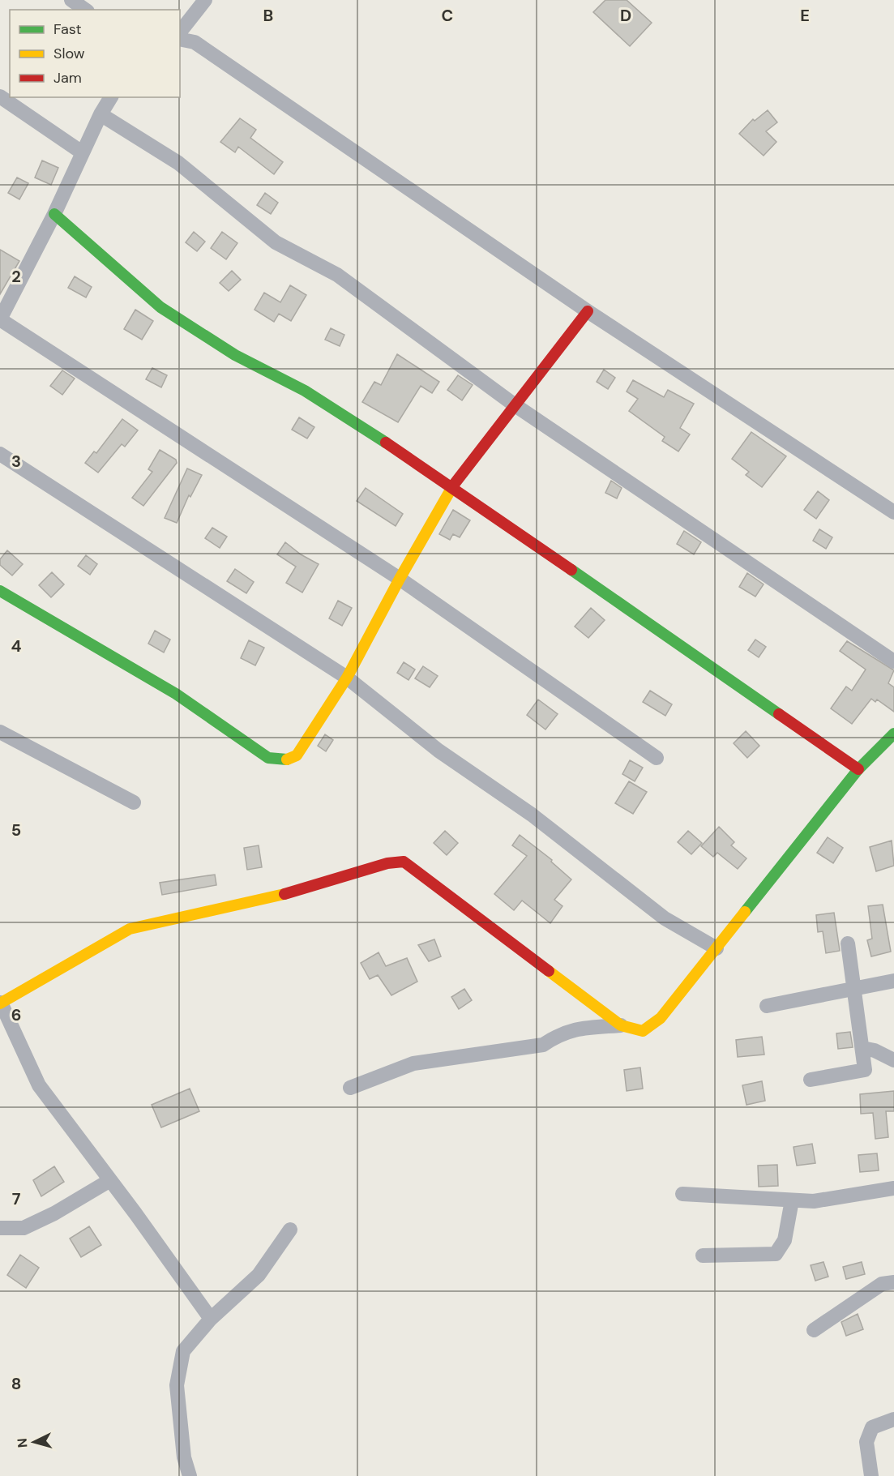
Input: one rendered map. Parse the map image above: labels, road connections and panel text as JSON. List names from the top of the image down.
{
  "legend": ["Fast", "Slow", "Jam"],
  "north": "left",
  "grid": {
    "columns": [
      "B",
      "C",
      "D",
      "E"
    ],
    "rows": [
      "2",
      "3",
      "4",
      "5",
      "6",
      "7",
      "8"
    ]
  }
}
